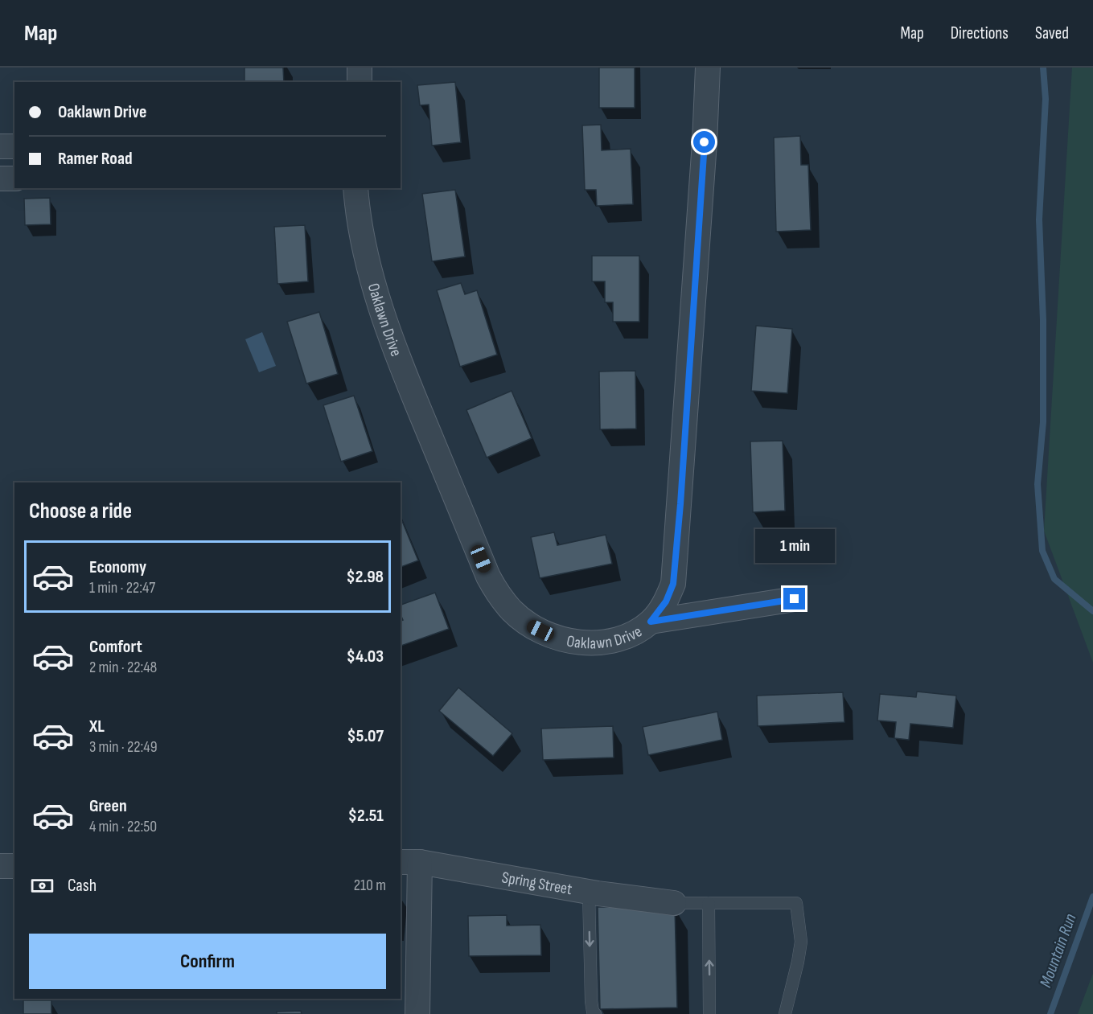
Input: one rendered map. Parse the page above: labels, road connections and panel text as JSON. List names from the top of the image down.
{
  "streets": {
    "street": ["Oaklawn Drive", "Spring Street"]
  },
  "water": ["Mountain Run"],
  "page": {
    "header": "Map",
    "nav": ["Map", "Directions", "Saved"],
    "banner": ["Oaklawn Drive", "Ramer Road"],
    "heading": "Choose a ride",
    "bubble": "1 min",
    "list": [
      {
        "name": "Economy",
        "note": "1 min · 22:47",
        "value": "$2.98"
      },
      {
        "name": "Comfort",
        "note": "2 min · 22:48",
        "value": "$4.03"
      },
      {
        "name": "XL",
        "note": "3 min · 22:49",
        "value": "$5.07"
      },
      {
        "name": "Green",
        "note": "4 min · 22:50",
        "value": "$2.51"
      }
    ],
    "pay": ["Cash", "210 m"],
    "buttons": "Confirm"
  }
}
